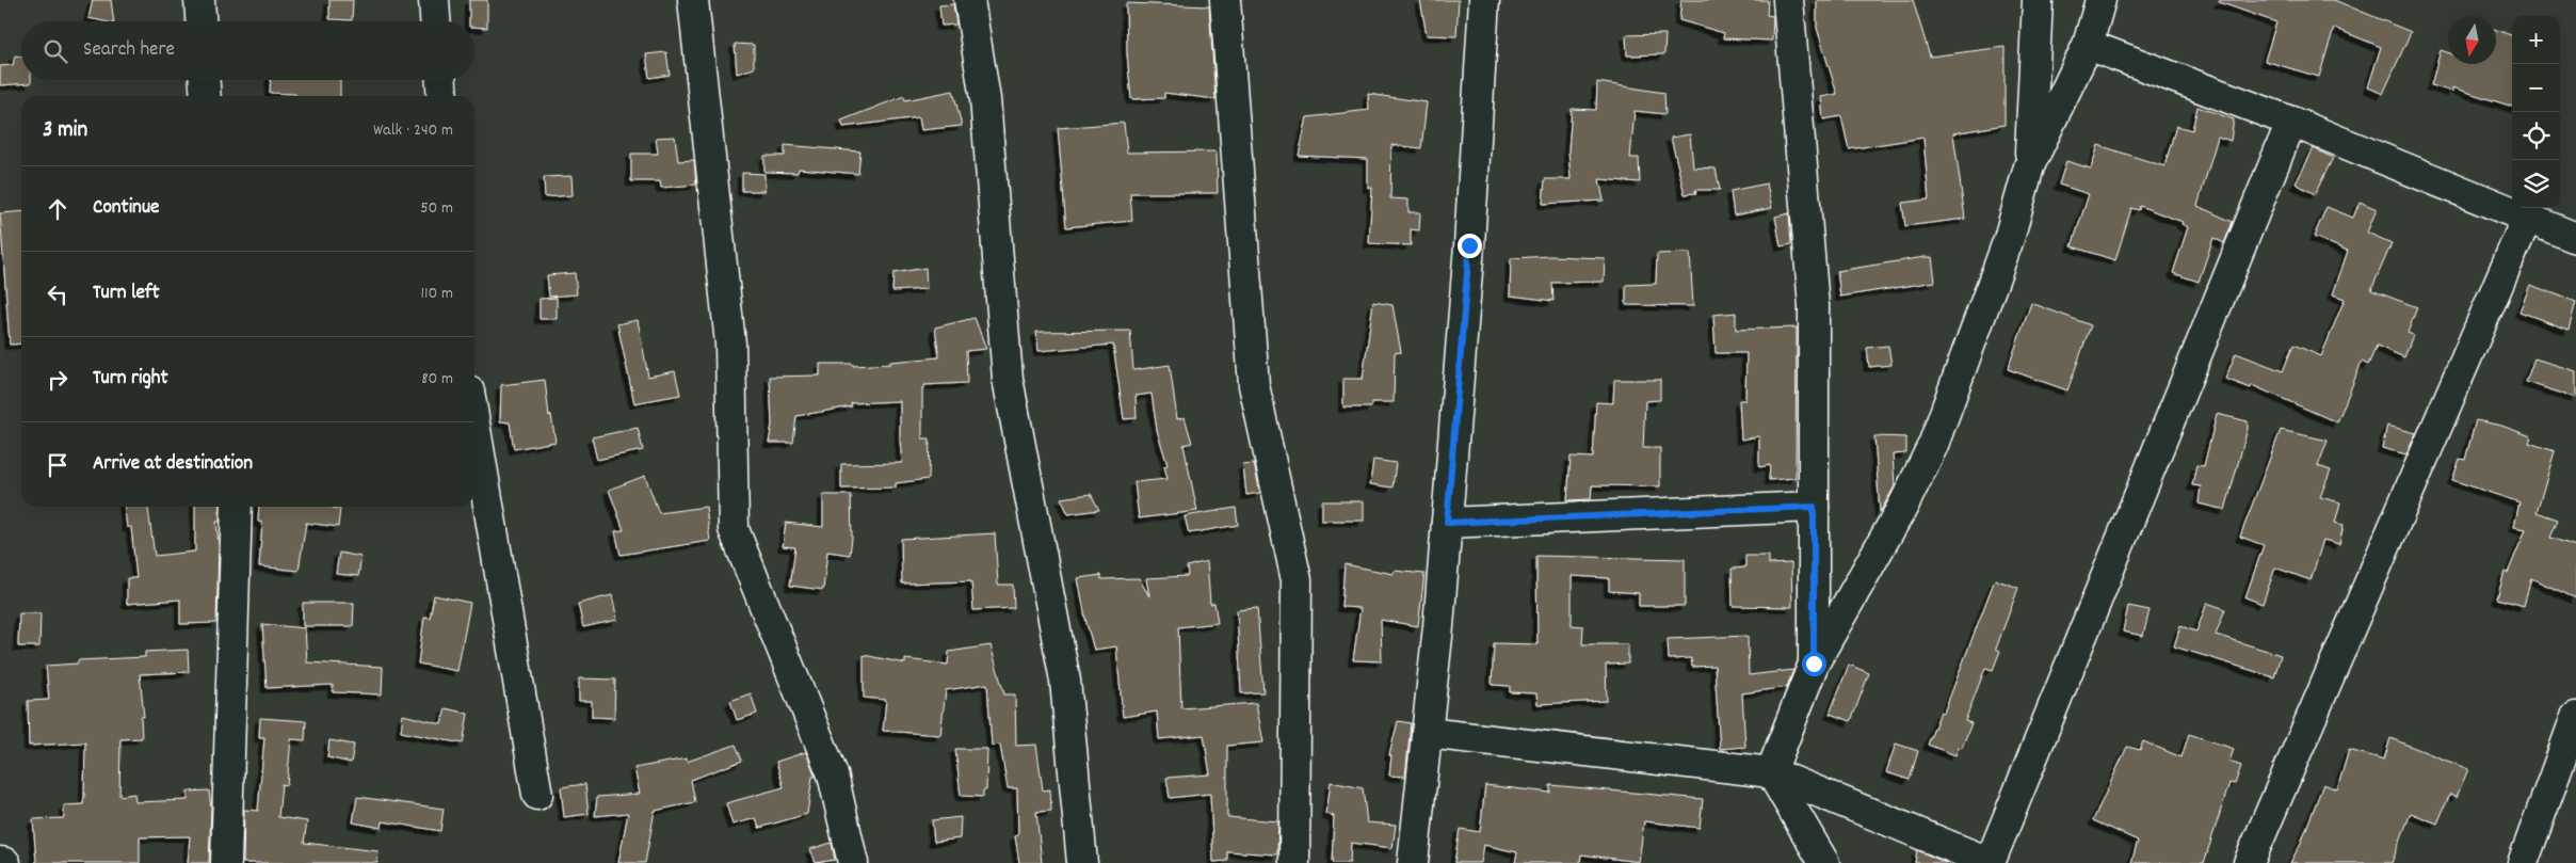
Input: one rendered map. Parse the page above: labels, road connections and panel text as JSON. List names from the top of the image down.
{
  "north": "bottom",
  "page": {
    "map_buttons": ["+", "−"],
    "search": "Search here",
    "heading": ["3 min", "Walk · 240 m"],
    "list": [
      ["Continue", "50 m"],
      ["Turn left", "110 m"],
      ["Turn right", "80 m"],
      "Arrive at destination"
    ]
  }
}
